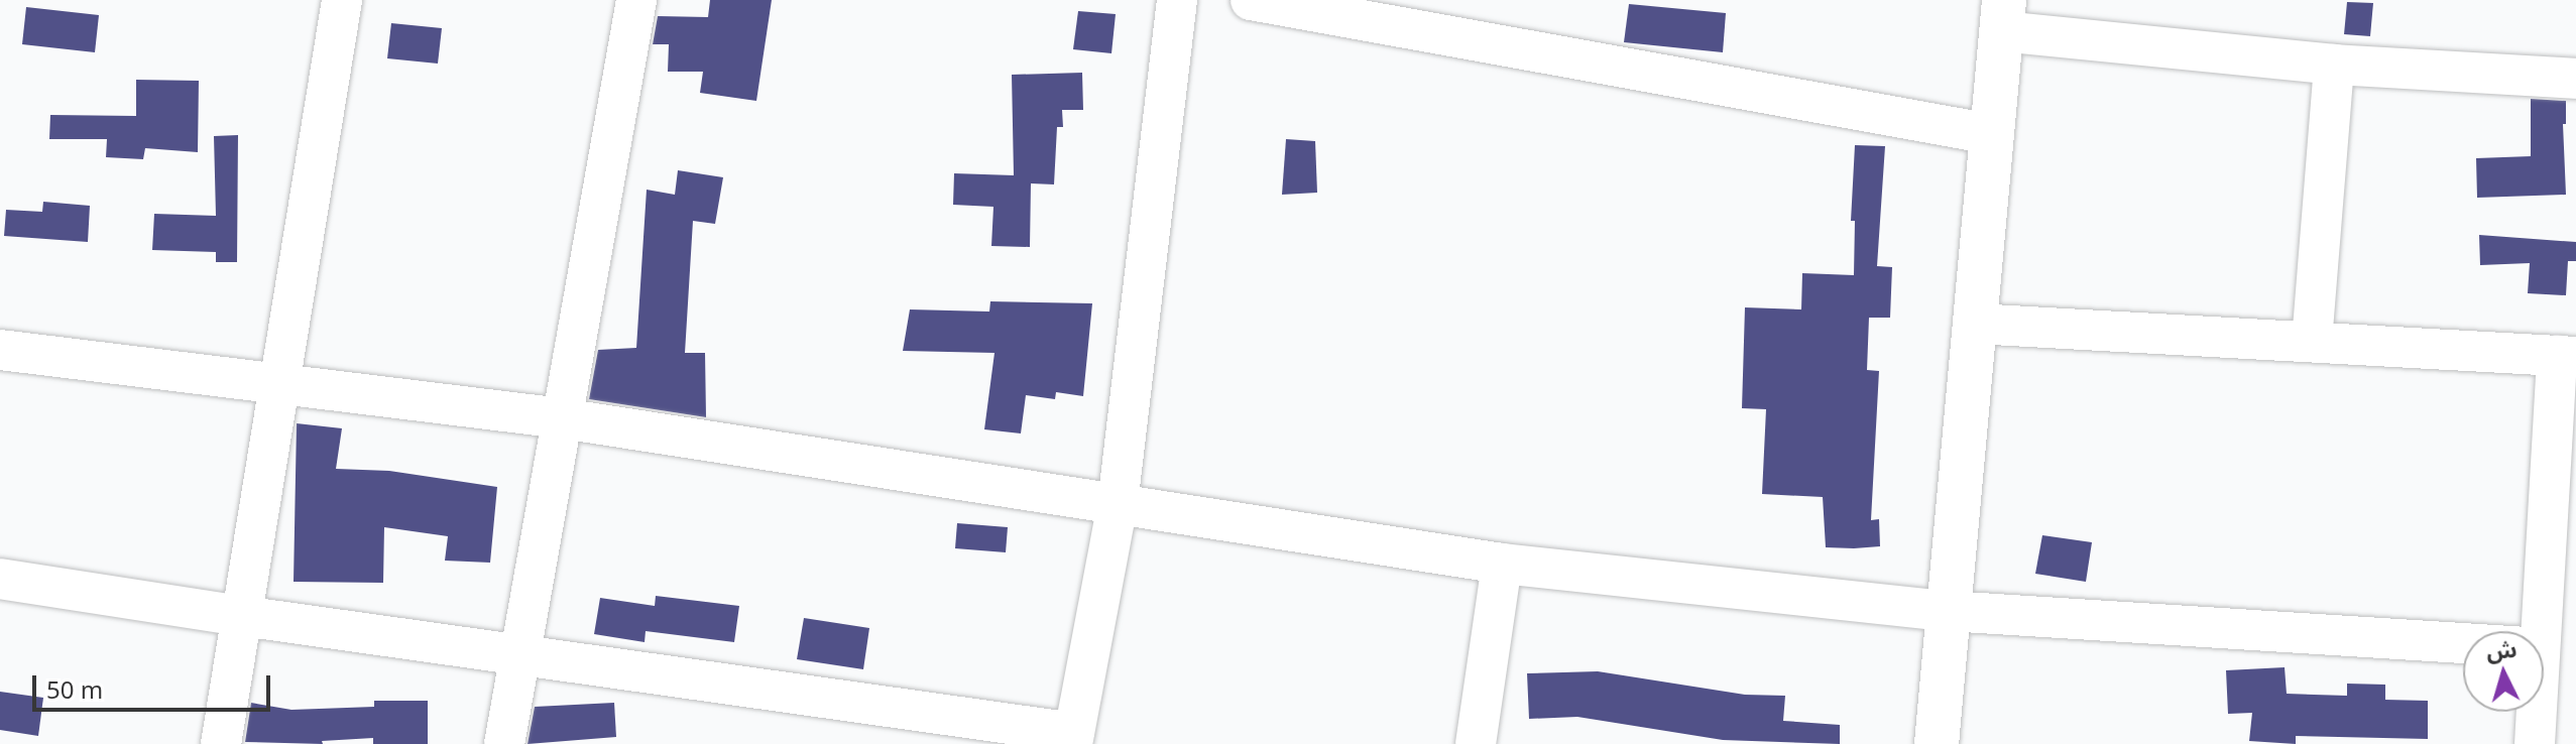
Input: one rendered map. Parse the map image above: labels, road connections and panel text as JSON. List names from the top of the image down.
{
  "scale_bar": "50 m",
  "north": "top"
}
